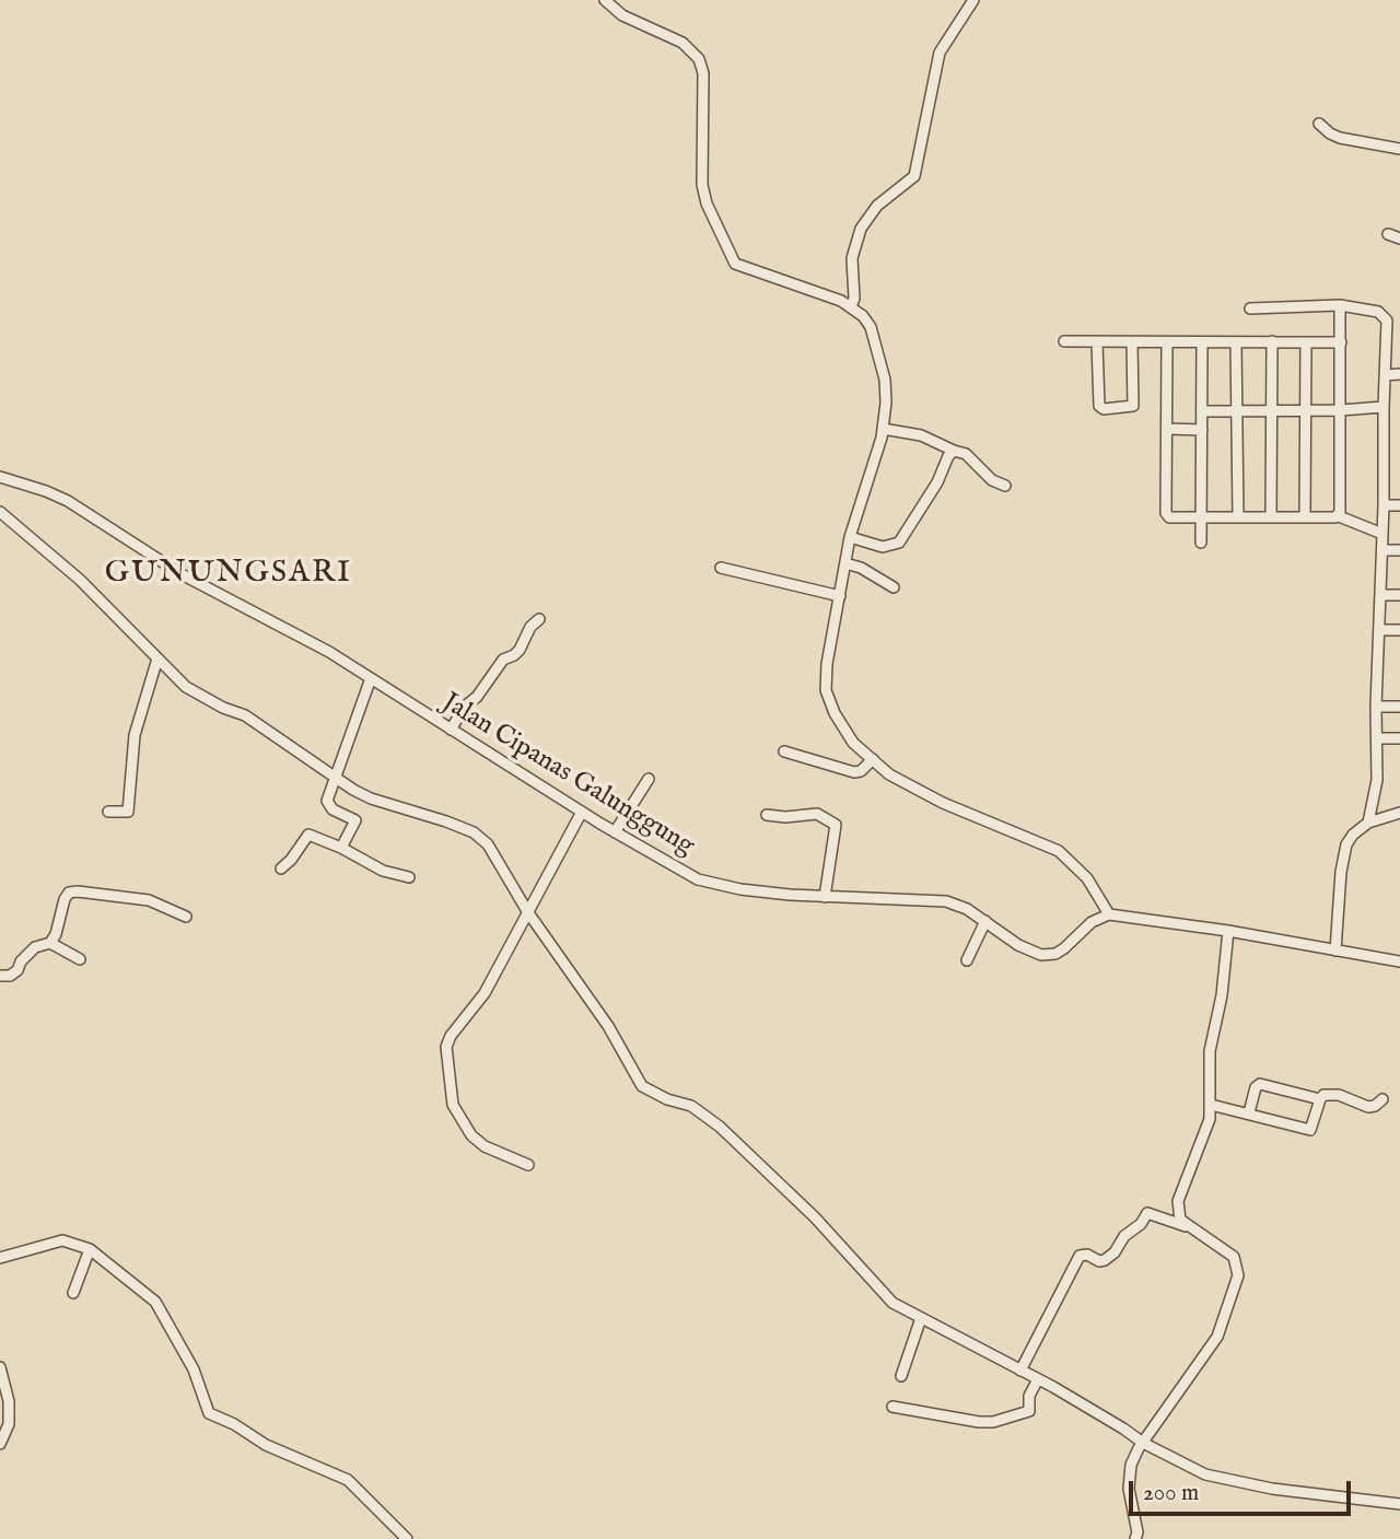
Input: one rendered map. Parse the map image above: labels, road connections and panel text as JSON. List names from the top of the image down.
{
  "streets": {
    "street": ["Jalan Cipanas Galunggung"]
  },
  "districts": ["GUNUNGSARI"],
  "scale_bar": "200 m"
}
